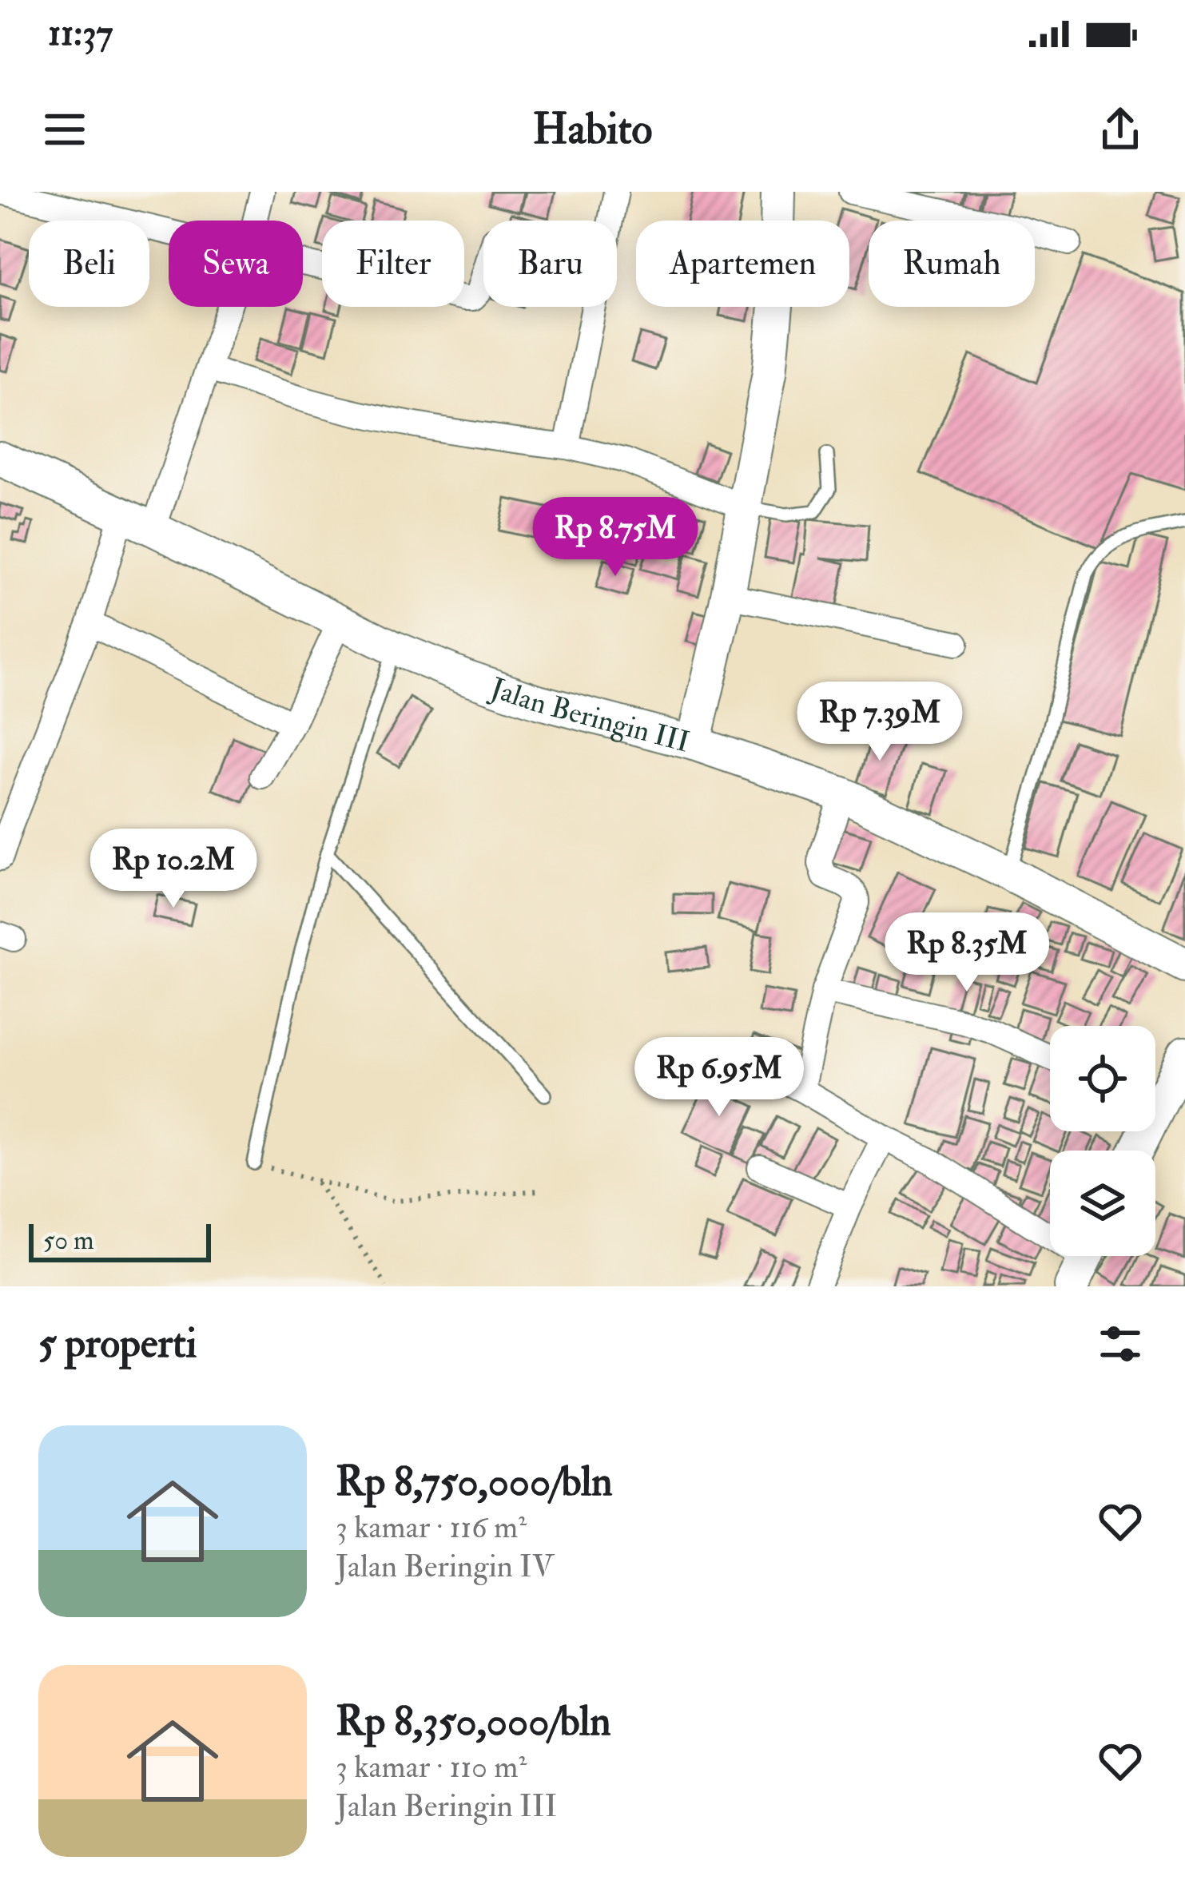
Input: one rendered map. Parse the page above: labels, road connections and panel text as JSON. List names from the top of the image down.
{
  "streets": {
    "street": ["Jalan Beringin III"]
  },
  "scale_bar": "50 m",
  "page": {
    "status": "11:37",
    "header": "Habito",
    "chip": [
      "Beli",
      "Sewa",
      "Filter",
      "Baru",
      "Apartemen",
      "Rumah"
    ],
    "price": [
      "Rp 8.75M",
      "Rp 7.39M",
      "Rp 10.2M",
      "Rp 8.35M",
      "Rp 6.95M"
    ],
    "scale": "50 m",
    "heading": "5 properti",
    "list": [
      {
        "name": "Rp 8,750,000/bln",
        "note": "3 kamar · 116 m² · Jalan Beringin IV"
      },
      {
        "name": "Rp 8,350,000/bln",
        "note": "3 kamar · 110 m² · Jalan Beringin III"
      }
    ]
  }
}
